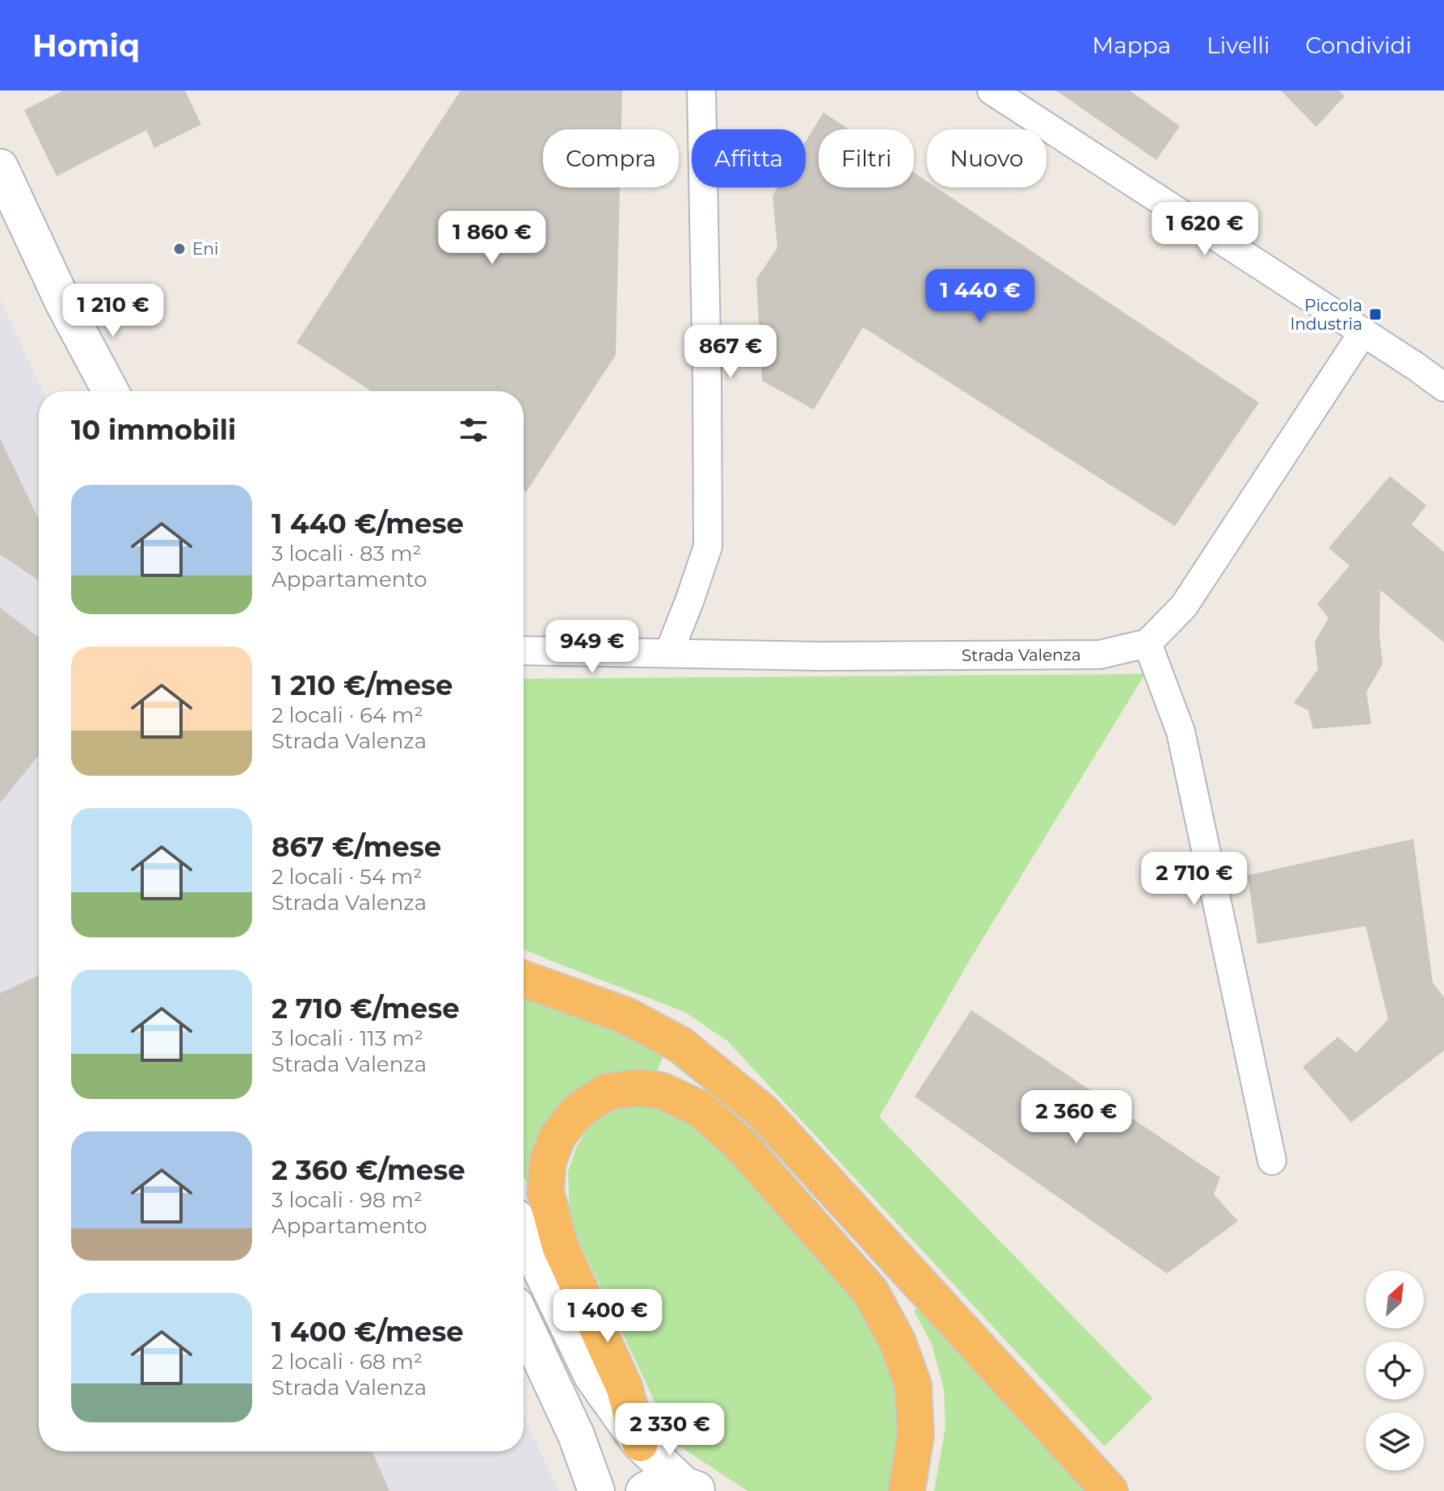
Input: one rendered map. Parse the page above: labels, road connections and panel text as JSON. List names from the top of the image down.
{
  "streets": {
    "street": ["Strada Valenza"]
  },
  "places": {
    "other": ["Eni"],
    "transit": ["Piccola Industria"]
  },
  "north": "top right",
  "page": {
    "header": "Homiq",
    "nav": ["Mappa", "Livelli", "Condividi"],
    "chip": [
      "Compra",
      "Affitta",
      "Filtri",
      "Nuovo"
    ],
    "price": [
      "1 620 €",
      "1 860 €",
      "1 440 €",
      "1 210 €",
      "867 €",
      "949 €",
      "2 710 €",
      "2 360 €",
      "1 400 €",
      "2 330 €"
    ],
    "heading": "10 immobili",
    "list": [
      {
        "name": "1 440 €/mese",
        "note": "3 locali · 83 m² · Appartamento"
      },
      {
        "name": "1 210 €/mese",
        "note": "2 locali · 64 m² · Strada Valenza"
      },
      {
        "name": "867 €/mese",
        "note": "2 locali · 54 m² · Strada Valenza"
      },
      {
        "name": "2 710 €/mese",
        "note": "3 locali · 113 m² · Strada Valenza"
      },
      {
        "name": "2 360 €/mese",
        "note": "3 locali · 98 m² · Appartamento"
      },
      {
        "name": "1 400 €/mese",
        "note": "2 locali · 68 m² · Strada Valenza"
      }
    ]
  }
}
